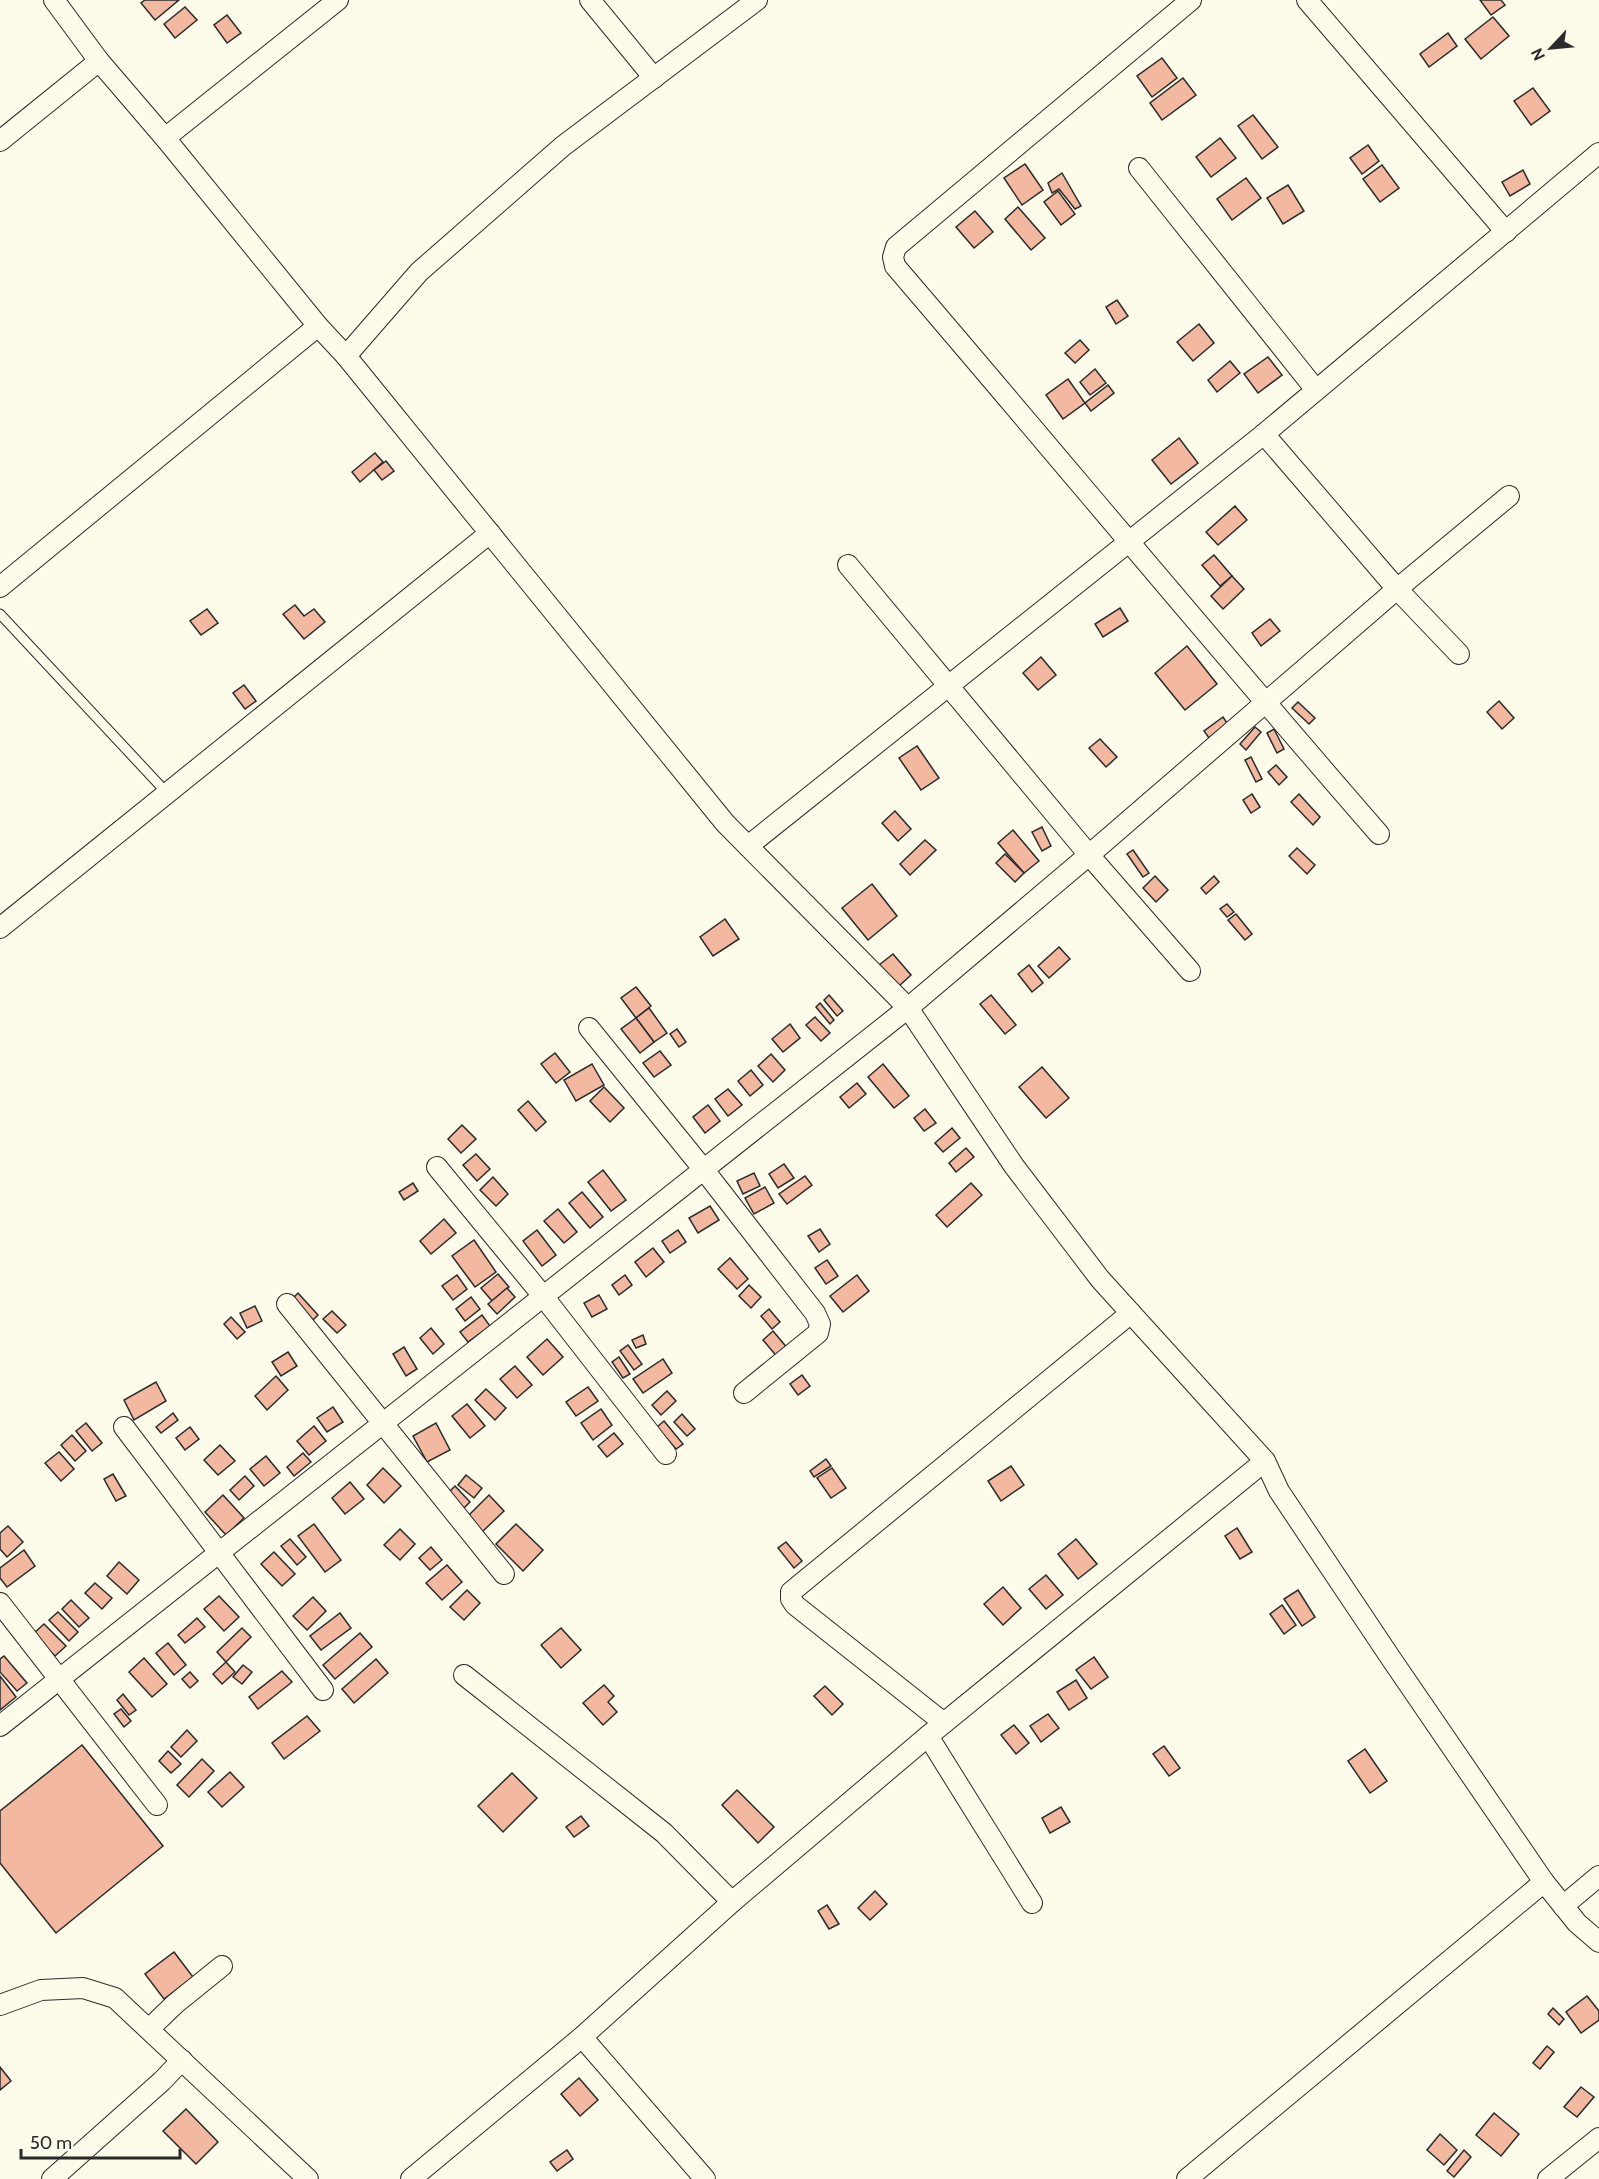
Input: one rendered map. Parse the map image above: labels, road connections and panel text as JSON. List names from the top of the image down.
{
  "scale_bar": "50 m",
  "north": "bottom left"
}
